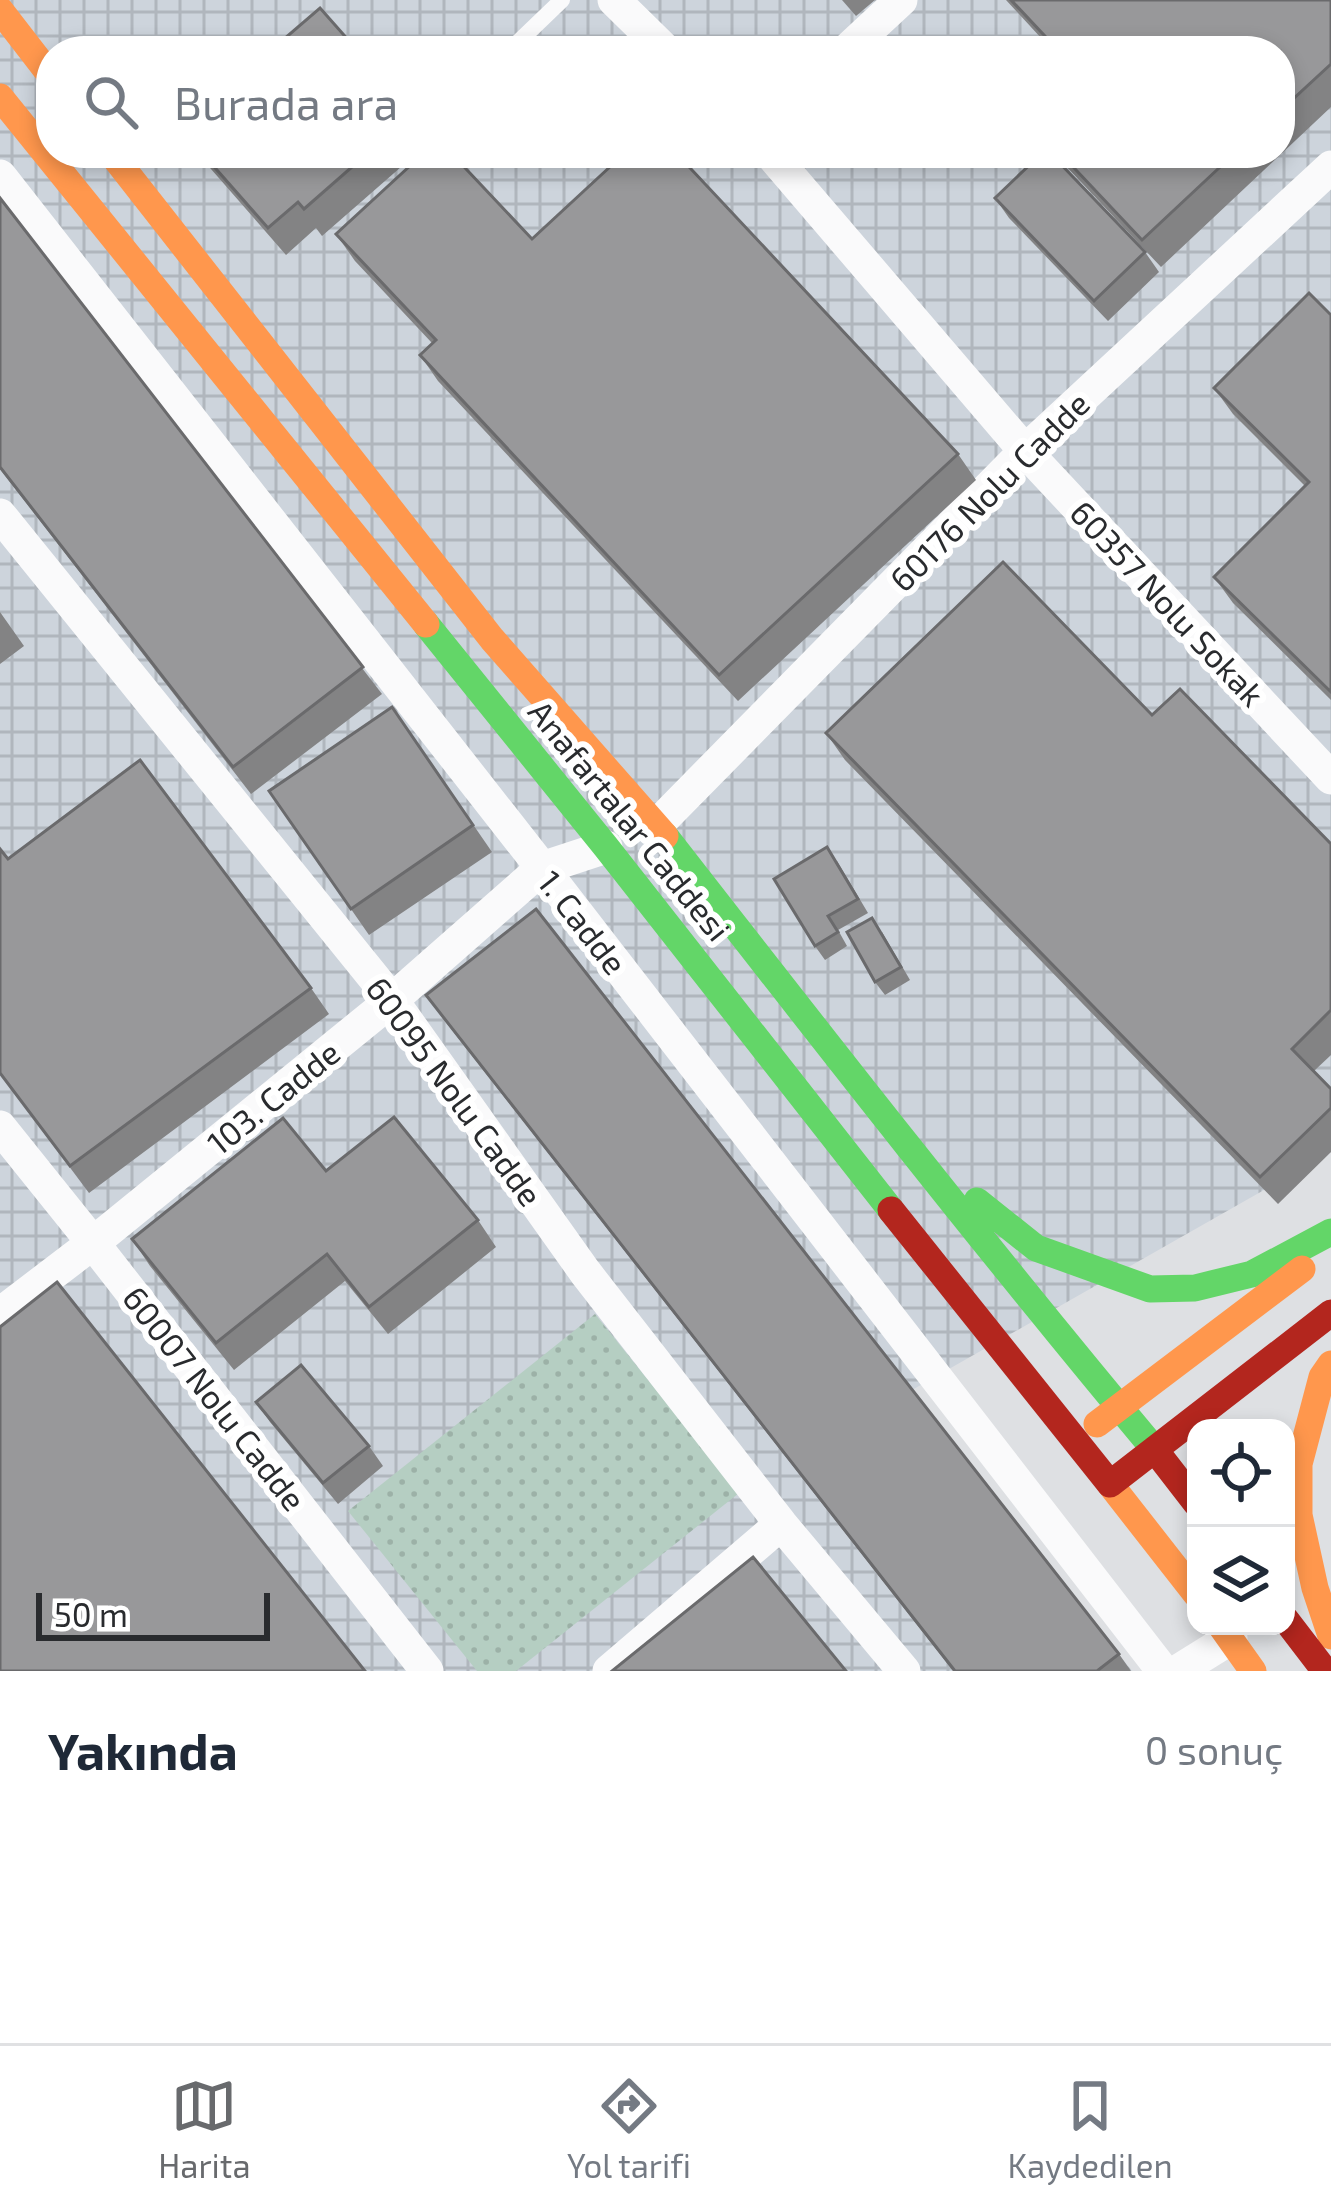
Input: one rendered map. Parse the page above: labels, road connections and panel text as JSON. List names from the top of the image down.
{
  "streets": {
    "main road": ["Anafartalar Caddesi"],
    "street": [
      "60176 Nolu Cadde",
      "60357 Nolu Sokak",
      "1. Cadde",
      "60095 Nolu Cadde",
      "103. Cadde",
      "60007 Nolu Cadde"
    ]
  },
  "crossings": [
    ["60176 Nolu Cadde", "60357 Nolu Sokak"],
    ["60176 Nolu Cadde", "Anafartalar Caddesi"],
    ["Anafartalar Caddesi", "103. Cadde"],
    ["1. Cadde", "103. Cadde"],
    ["60095 Nolu Cadde", "103. Cadde"],
    ["103. Cadde", "60007 Nolu Cadde"]
  ],
  "scale_bar": "50 m",
  "page": {
    "search": "Burada ara",
    "scale": "50 m",
    "heading": ["Yakında", "0 sonuç"],
    "nav": ["Harita", "Yol tarifi", "Kaydedilen"]
  }
}
